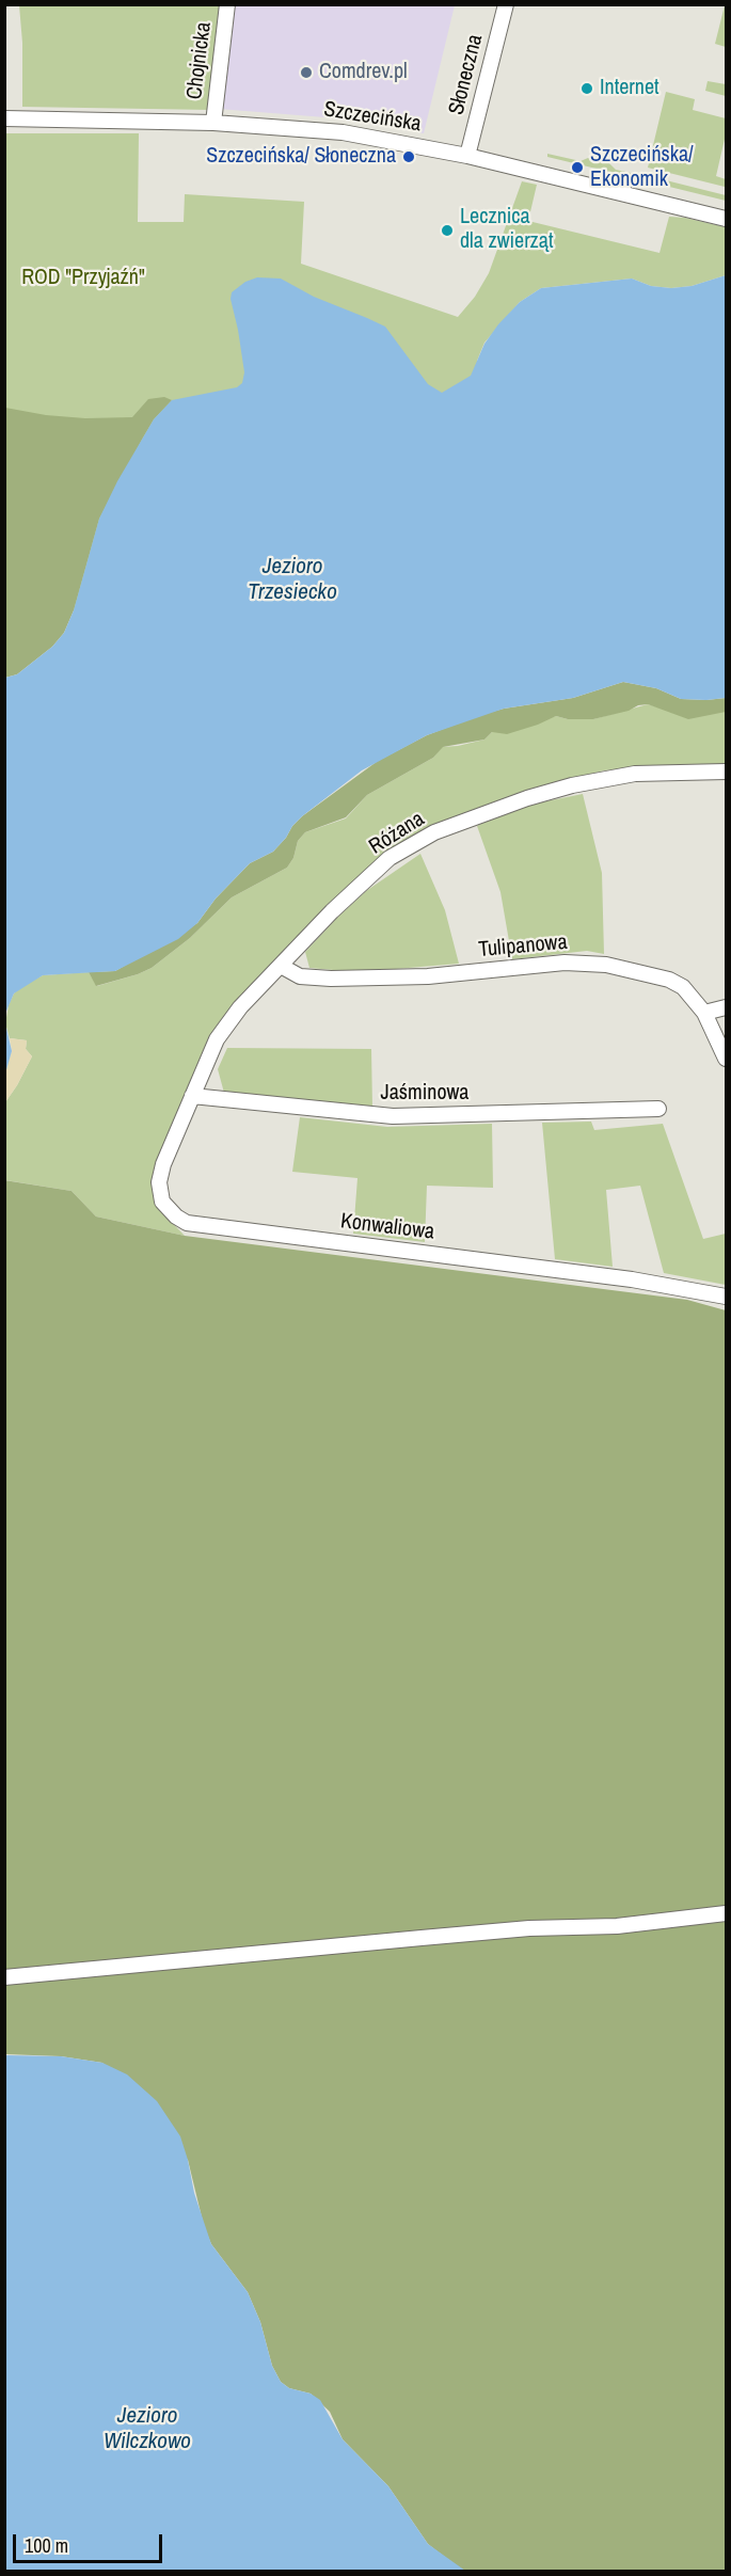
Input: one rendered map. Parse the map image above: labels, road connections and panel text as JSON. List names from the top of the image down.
{
  "streets": {
    "street": [
      "Chojnicka",
      "Słoneczna",
      "Szczecińska",
      "Różana",
      "Tulipanowa",
      "Jaśminowa",
      "Konwaliowa"
    ]
  },
  "crossings": [
    ["Chojnicka", "Szczecińska"],
    ["Słoneczna", "Szczecińska"],
    ["Różana", "Tulipanowa"],
    ["Różana", "Jaśminowa"],
    ["Różana", "Konwaliowa"],
    ["Jaśminowa", "Konwaliowa"]
  ],
  "water": ["Jezioro Trzesiecko", "Jezioro Wilczkowo"],
  "parks": ["ROD \"Przyjaźń\""],
  "places": [
    "Comdrev.pl",
    "Internet",
    "Szczecińska/ Słoneczna",
    "Szczecińska/ Ekonomik",
    "Lecznica dla zwierząt"
  ],
  "scale_bar": "100 m"
}
